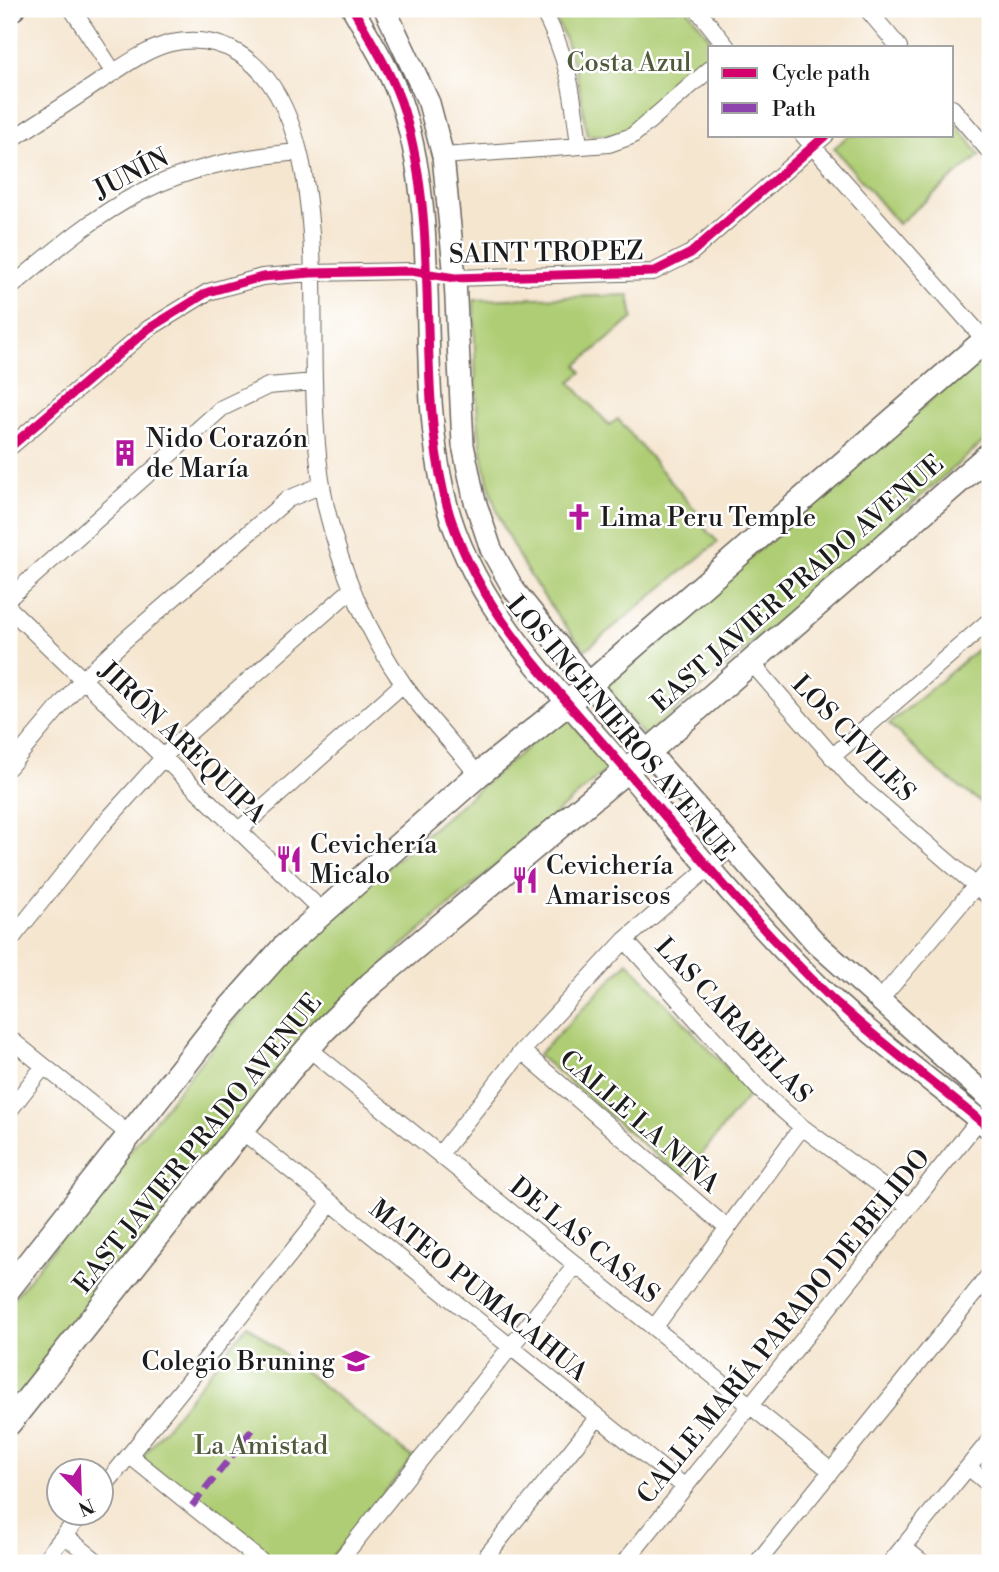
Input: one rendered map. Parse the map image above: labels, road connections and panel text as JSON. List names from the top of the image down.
{
  "streets": {
    "main road": ["EAST JAVIER PRADO AVENUE"],
    "street": [
      "JUNÍN",
      "SAINT TROPEZ",
      "LOS INGENIEROS AVENUE",
      "LOS CIVILES",
      "JIRÓN AREQUIPA",
      "LAS CARABELAS",
      "CALLE LA NIÑA",
      "DE LAS CASAS",
      "MATEO PUMACAHUA",
      "CALLE MARÍA PARADO DE BELIDO"
    ]
  },
  "crossings": [
    ["SAINT TROPEZ", "LOS INGENIEROS AVENUE"],
    ["EAST JAVIER PRADO AVENUE", "LOS INGENIEROS AVENUE"],
    ["EAST JAVIER PRADO AVENUE", "LOS CIVILES"],
    ["EAST JAVIER PRADO AVENUE", "DE LAS CASAS"],
    ["EAST JAVIER PRADO AVENUE", "MATEO PUMACAHUA"],
    ["LOS INGENIEROS AVENUE", "CALLE MARÍA PARADO DE BELIDO"],
    ["LAS CARABELAS", "CALLE MARÍA PARADO DE BELIDO"],
    ["DE LAS CASAS", "CALLE MARÍA PARADO DE BELIDO"],
    ["MATEO PUMACAHUA", "CALLE MARÍA PARADO DE BELIDO"]
  ],
  "parks": ["Costa Azul", "La Amistad"],
  "places": {
    "building": ["Nido Corazón de María"],
    "church": ["Lima Peru Temple"],
    "restaurant": ["Cevichería Micalo", "Cevichería Amariscos"],
    "school or university": ["Colegio Bruning"]
  },
  "legend": ["Cycle path", "Path"],
  "north": "bottom right"
}
